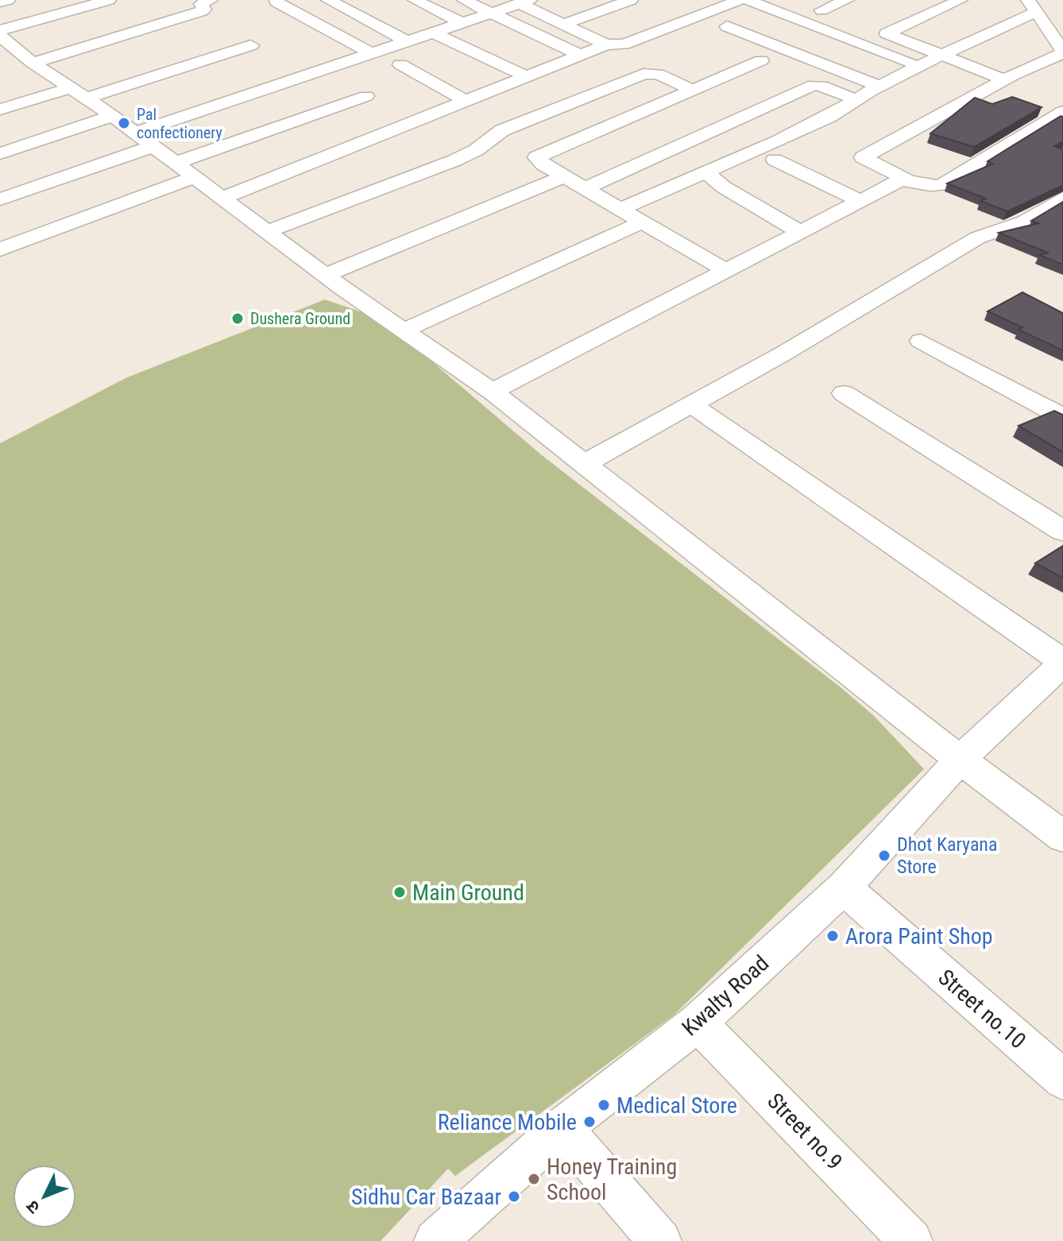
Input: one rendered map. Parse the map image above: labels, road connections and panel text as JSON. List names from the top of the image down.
{
  "streets": {
    "street": ["Kwalty Road", "Street no.10", "Street no.9"]
  },
  "crossings": [
    ["Kwalty Road", "Street no.10"],
    ["Kwalty Road", "Street no.9"]
  ],
  "places": [
    "Pal confectionery",
    "Dushera Ground",
    "Dhot Karyana Store",
    "Main Ground",
    "Arora Paint Shop",
    "Medical Store",
    "Reliance Mobile",
    "Honey Training School",
    "Sidhu Car Bazaar"
  ],
  "north": "bottom left"
}
